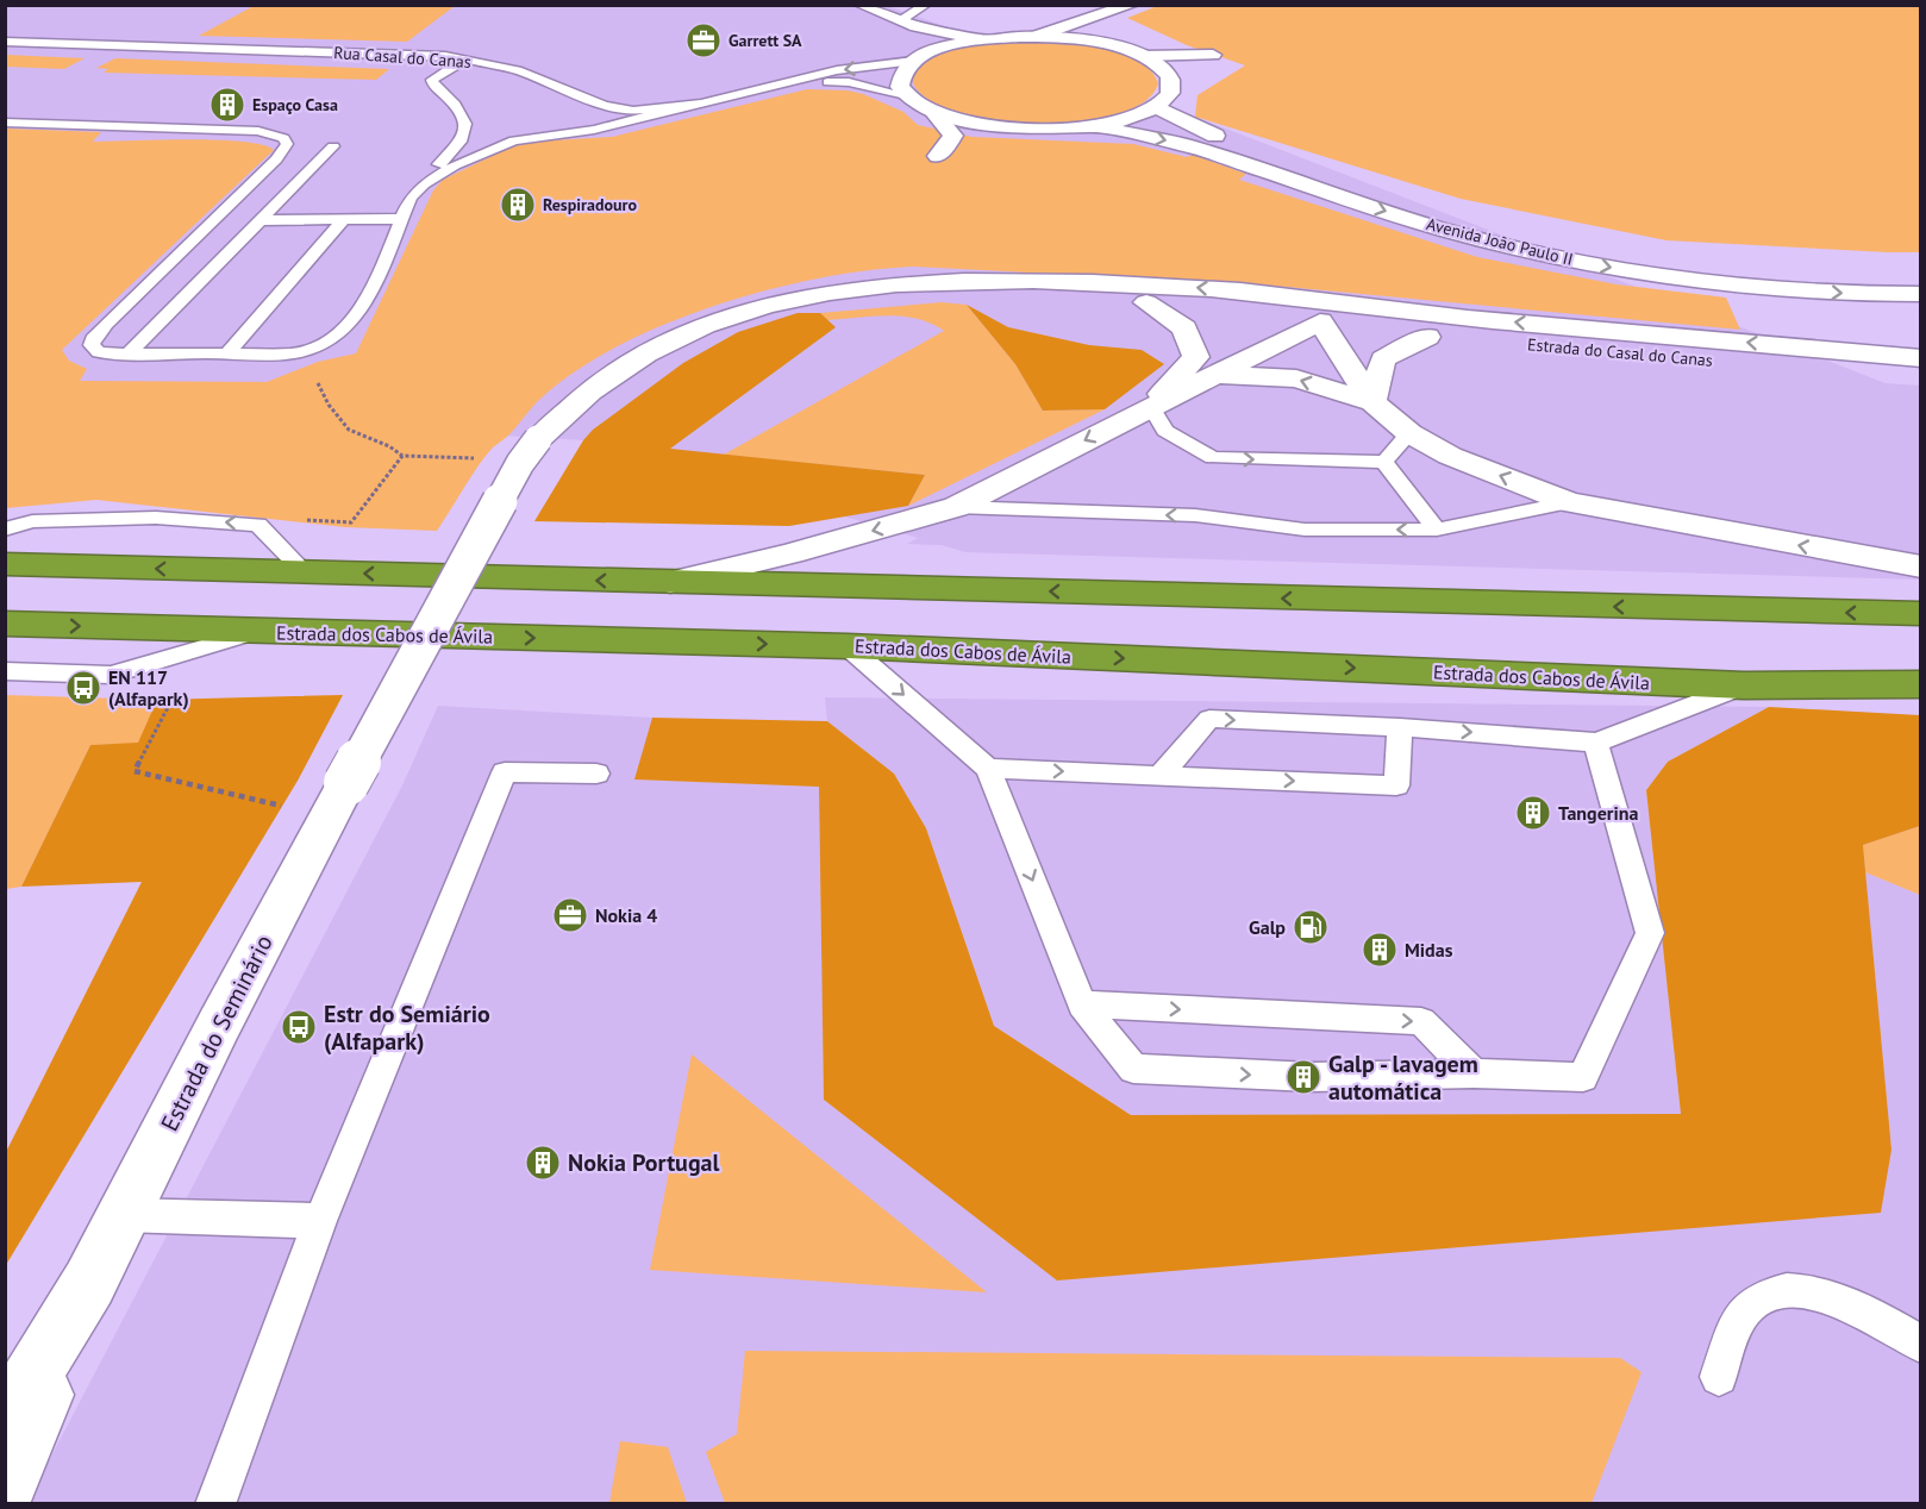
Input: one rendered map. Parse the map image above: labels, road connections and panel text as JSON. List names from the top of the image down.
{
  "streets": {
    "highway": ["Estrada dos Cabos de Ávila"],
    "street": ["Avenida João Paulo II", "Estrada do Casal do Canas", "Estrada do Seminário"],
    "lane": ["Rua Casal do Canas"]
  },
  "crossings": [
    ["Rua Casal do Canas", "Avenida João Paulo II"],
    ["Estrada do Casal do Canas", "Estrada do Seminário"]
  ],
  "places": {
    "office": ["Garrett SA", "Nokia 4"],
    "building": [
      "Espaço Casa",
      "Respiradouro",
      "Tangerina",
      "Midas",
      "Galp - lavagem automática",
      "Nokia Portugal"
    ],
    "bus stop": ["EN 117 (Alfapark)", "Estr do Semiário (Alfapark)"],
    "fuel station": ["Galp"]
  }
}
